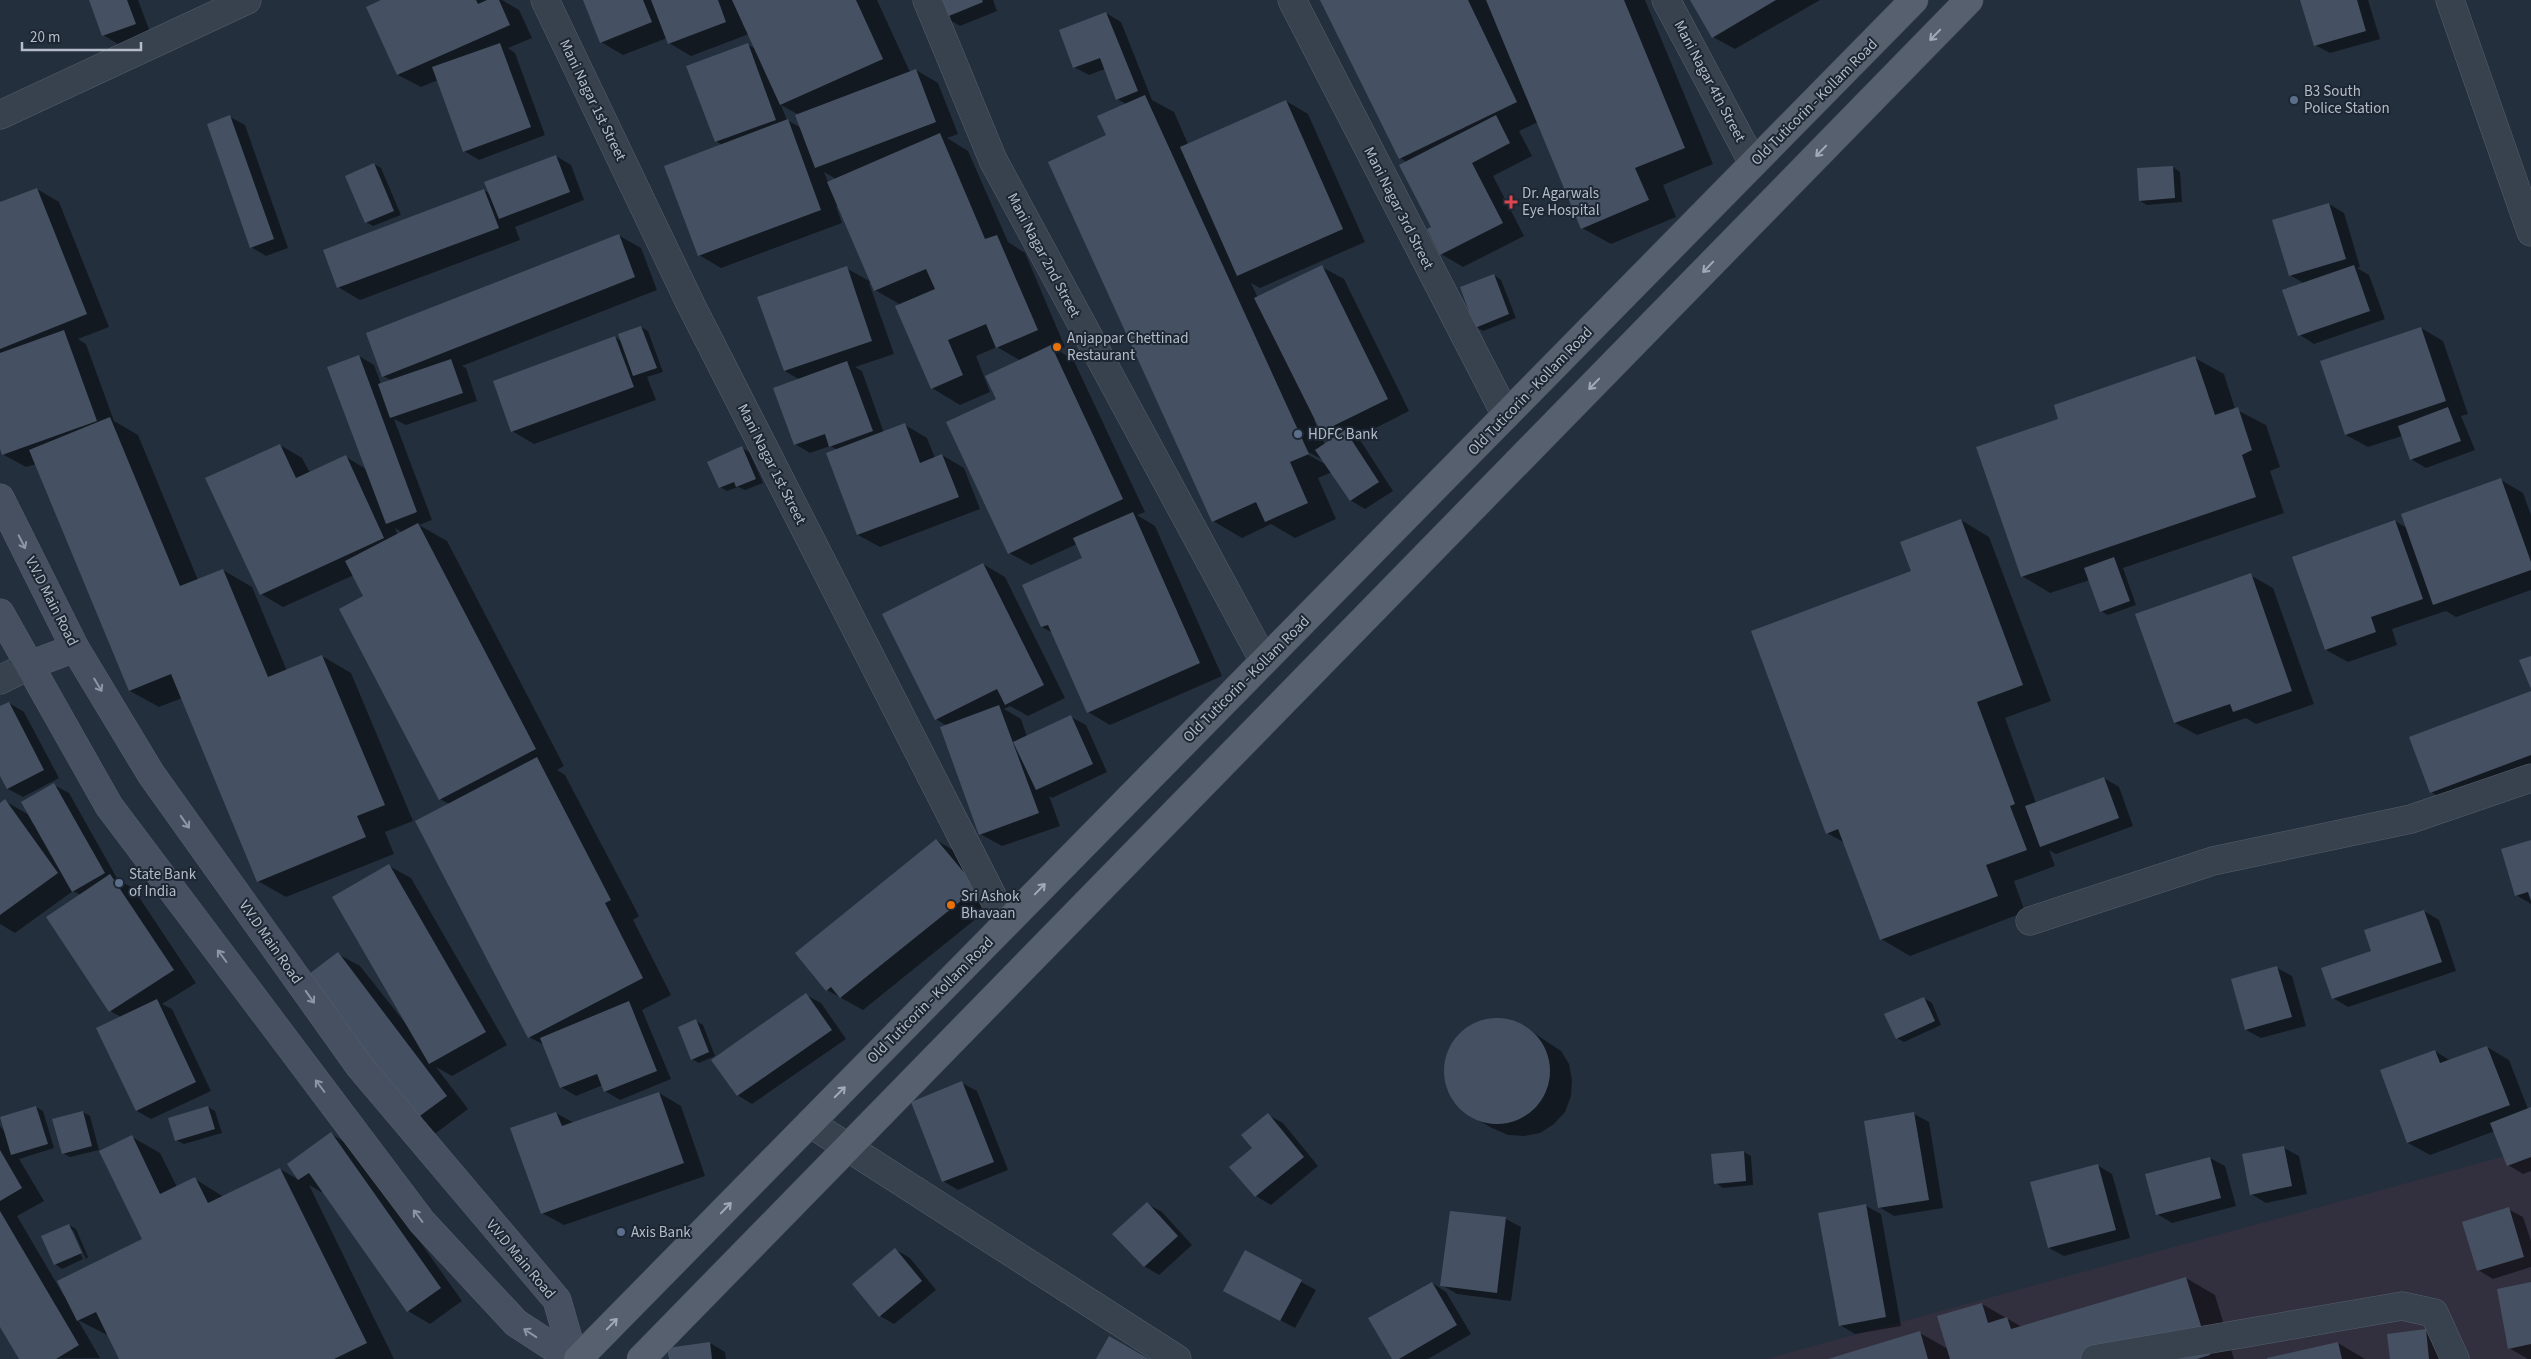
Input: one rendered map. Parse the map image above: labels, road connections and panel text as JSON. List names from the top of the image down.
{
  "streets": {
    "main road": ["Old Tuticorin - Kollam Road", "V.V.D Main Road"],
    "street": [
      "Mani Nagar 4th Street",
      "Mani Nagar 1st Street",
      "Mani Nagar 3rd Street",
      "Mani Nagar 2nd Street"
    ]
  },
  "crossings": [
    ["Mani Nagar 4th Street", "Old Tuticorin - Kollam Road"],
    ["Mani Nagar 1st Street", "Old Tuticorin - Kollam Road"],
    ["Old Tuticorin - Kollam Road", "Mani Nagar 3rd Street"],
    ["Old Tuticorin - Kollam Road", "Mani Nagar 2nd Street"],
    ["Old Tuticorin - Kollam Road", "V.V.D Main Road"]
  ],
  "places": {
    "other": [
      "B3 South Police Station",
      "Anjappar Chettinad Restaurant",
      "HDFC Bank",
      "State Bank of India",
      "Sri Ashok Bhavaan",
      "Axis Bank"
    ],
    "health": ["Dr. Agarwals Eye Hospital"]
  },
  "scale_bar": "20 m"
}
